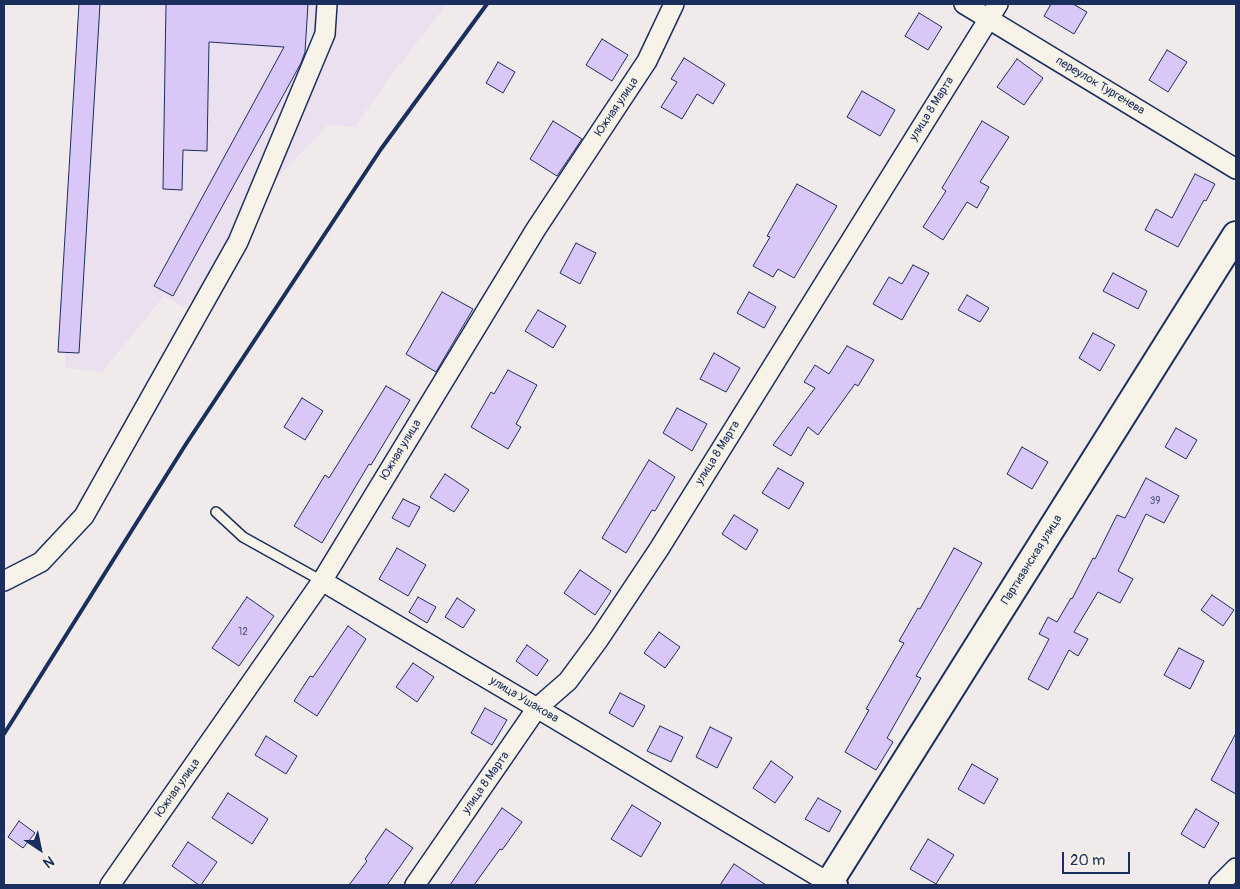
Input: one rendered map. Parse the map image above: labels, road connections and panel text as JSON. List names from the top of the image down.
{
  "streets": {
    "street": [
      "переулок Тургенева",
      "Южная улица",
      "улица 8 Марта",
      "Партизанская улица",
      "улица Ушакова"
    ]
  },
  "crossings": [
    ["переулок Тургенева", "улица 8 Марта"],
    ["Южная улица", "улица Ушакова"],
    ["улица 8 Марта", "улица Ушакова"],
    ["Партизанская улица", "улица Ушакова"]
  ],
  "house_numbers": ["39", "12"],
  "scale_bar": "20 m",
  "north": "bottom right"
}
